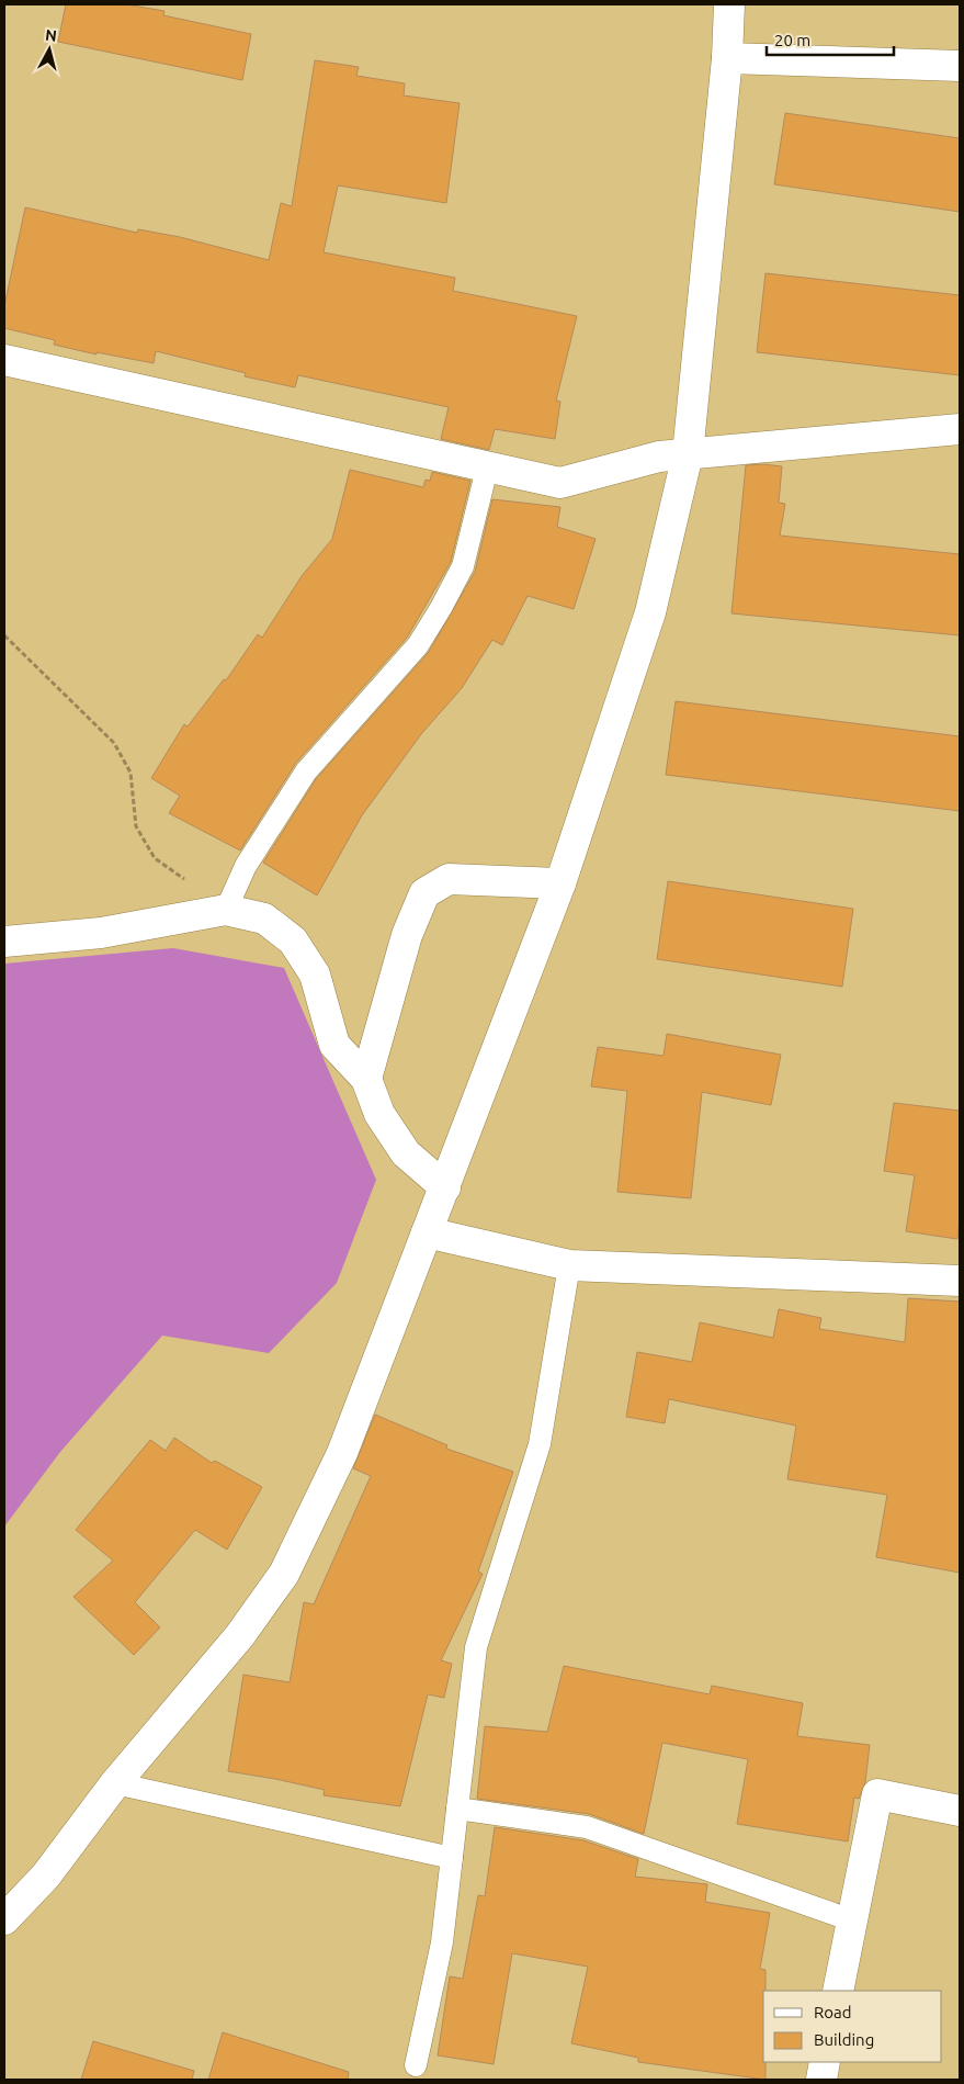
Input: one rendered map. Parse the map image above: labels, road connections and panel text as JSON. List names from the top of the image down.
{
  "legend": ["Road", "Building"],
  "scale_bar": "20 m",
  "north": "top"
}
